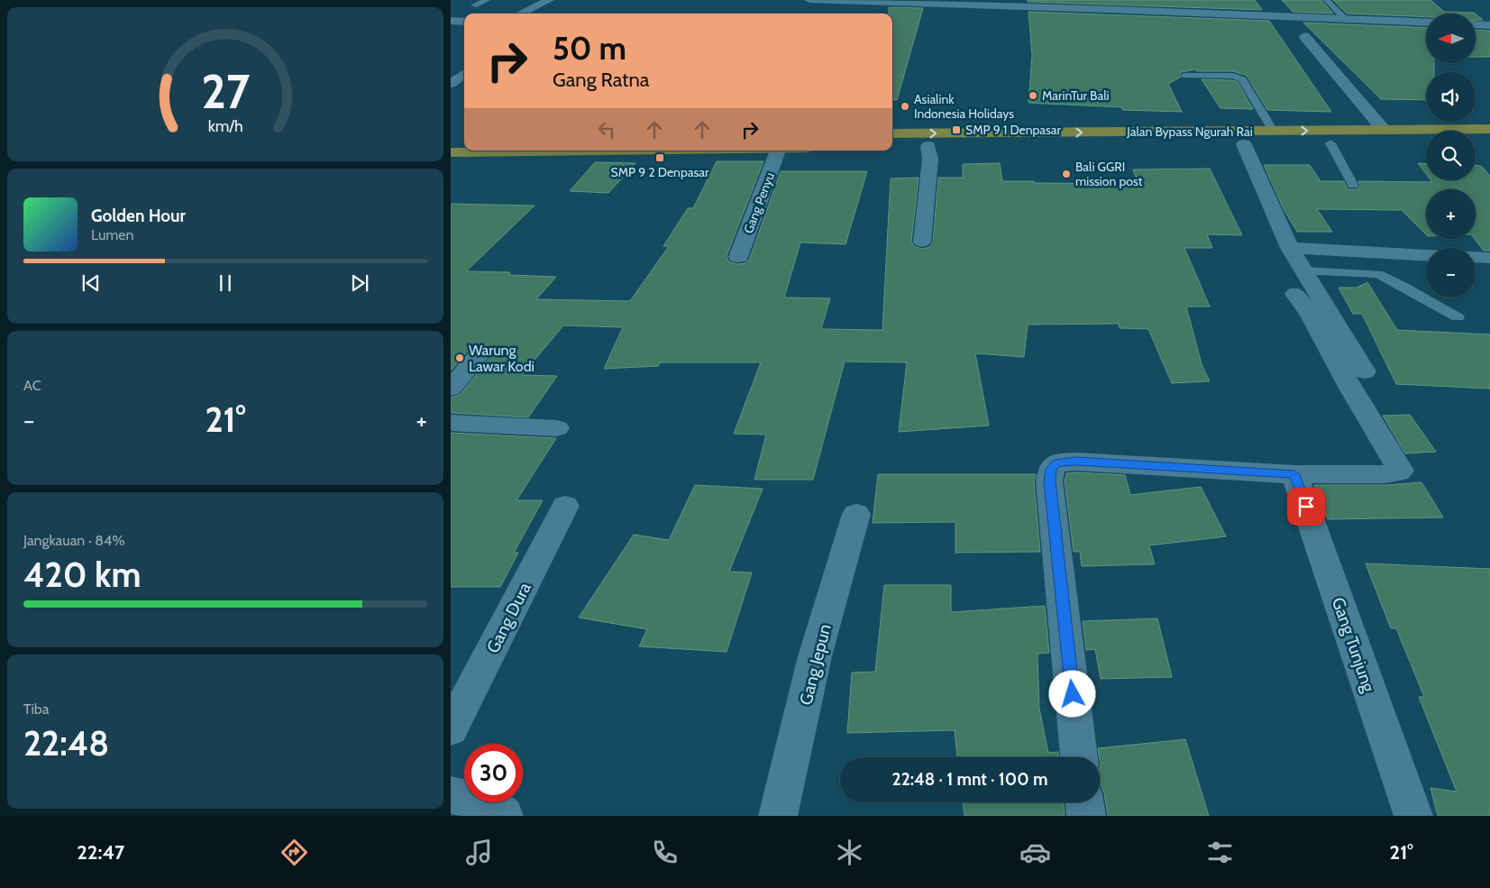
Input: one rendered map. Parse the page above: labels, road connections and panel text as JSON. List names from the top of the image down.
{
  "streets": {
    "highway": ["Jalan Bypass Ngurah Rai"],
    "street": [
      "Gang Penyu",
      "Gang Dura",
      "Gang Tunjung",
      "Gang Jepun"
    ]
  },
  "places": {
    "other": [
      "MarinTur Bali",
      "Asialink Indonesia Holidays",
      "Bali GGRI mission post",
      "Warung Lawar Kodi"
    ],
    "transit": ["SMP 9 1 Denpasar", "SMP 9 2 Denpasar"]
  },
  "north": "left",
  "page": {
    "map_buttons": ["+", "−"],
    "turn": ["50 m", "Gang Ratna"],
    "song": ["Golden Hour", "Lumen"],
    "tile": [
      "AC",
      ["Jangkauan · 84%", "420 km"],
      ["Tiba", "22:48"]
    ],
    "heat": ["−", "21°", "+"],
    "limit": "30",
    "trip": "22:48 · 1 mnt · 100 m",
    "tabs": ["22:47", "21°"],
    "gauge": ["27", "km/h"]
  }
}
